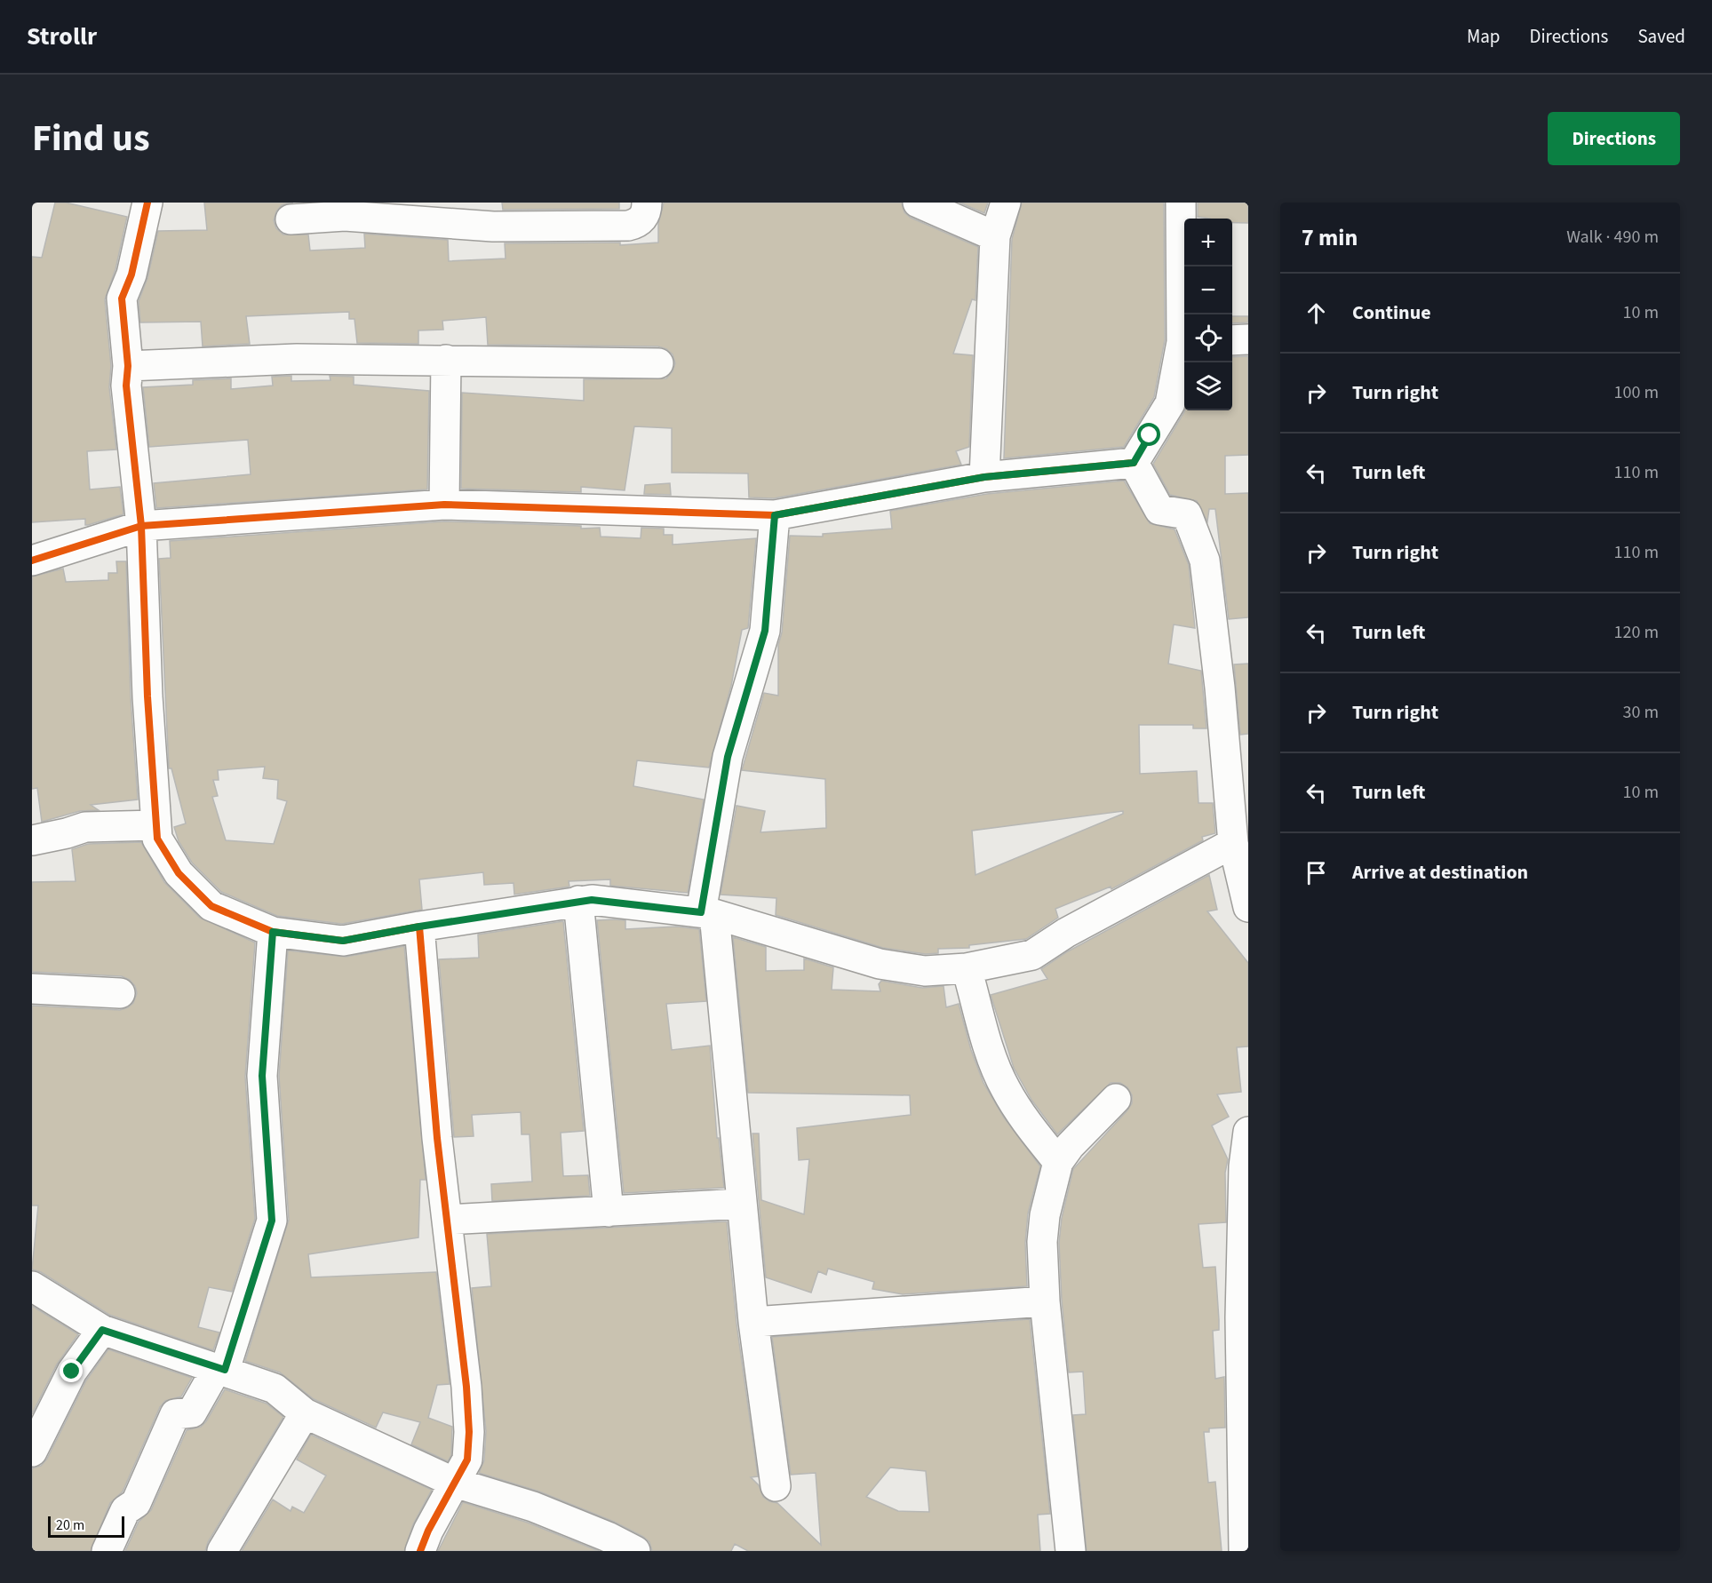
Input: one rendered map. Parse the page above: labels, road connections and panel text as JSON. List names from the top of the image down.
{
  "scale_bar": "20 m",
  "page": {
    "header": "Strollr",
    "nav": ["Map", "Directions", "Saved"],
    "title": "Find us",
    "buttons": "Directions",
    "heading": ["7 min", "Walk · 490 m"],
    "map_buttons": ["+", "−"],
    "list": [
      ["Continue", "10 m"],
      ["Turn right", "100 m"],
      ["Turn left", "110 m"],
      ["Turn right", "110 m"],
      ["Turn left", "120 m"],
      ["Turn right", "30 m"],
      ["Turn left", "10 m"],
      "Arrive at destination"
    ],
    "scale": "20 m"
  }
}
